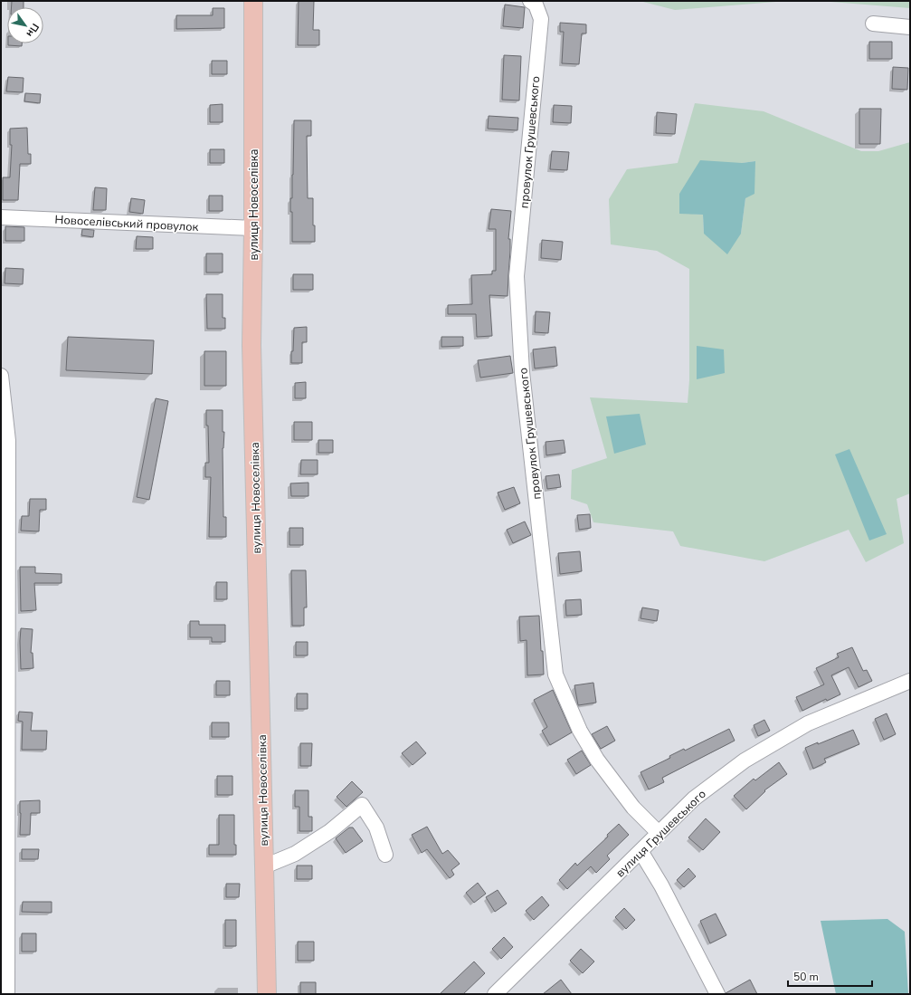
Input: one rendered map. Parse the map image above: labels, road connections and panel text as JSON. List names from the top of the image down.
{
  "streets": {
    "main road": ["вулиця Новоселівка"],
    "street": ["провулок Грушевського", "Новоселівський провулок", "вулиця Грушевського"]
  },
  "crossings": [
    ["провулок Грушевського", "вулиця Грушевського"],
    ["вулиця Новоселівка", "Новоселівський провулок"]
  ],
  "scale_bar": "50 m",
  "north": "bottom right"
}
